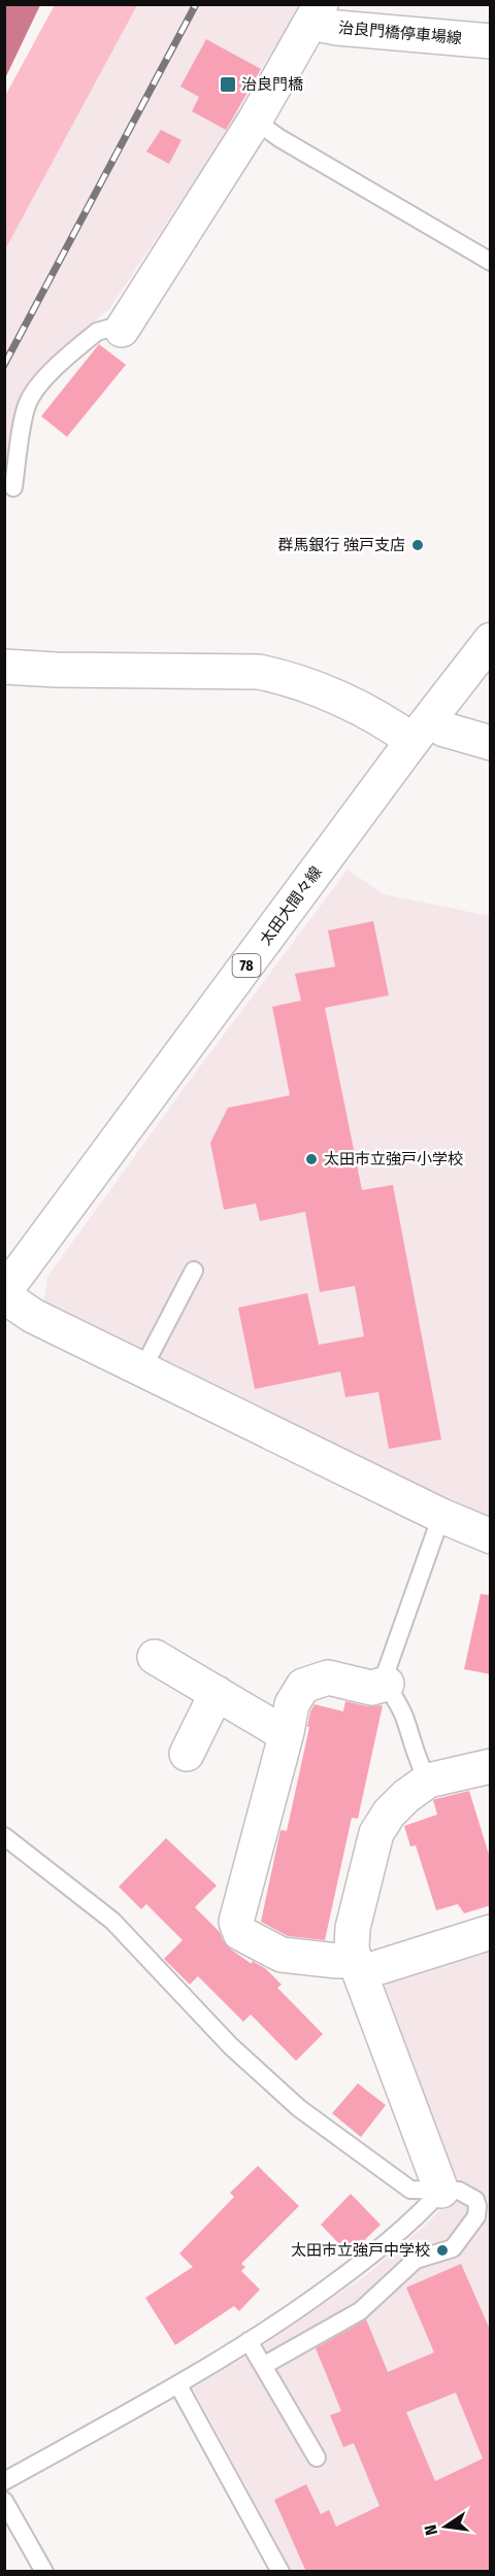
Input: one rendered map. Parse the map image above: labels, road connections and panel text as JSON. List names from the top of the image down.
{
  "streets": {
    "street": ["治良門橋停車場線", "太田大間々線", "78"]
  },
  "places": {
    "transit": ["治良門橋"],
    "other": ["群馬銀行 強戸支店", "太田市立強戸小学校", "太田市立強戸中学校"]
  },
  "north": "left"
}
